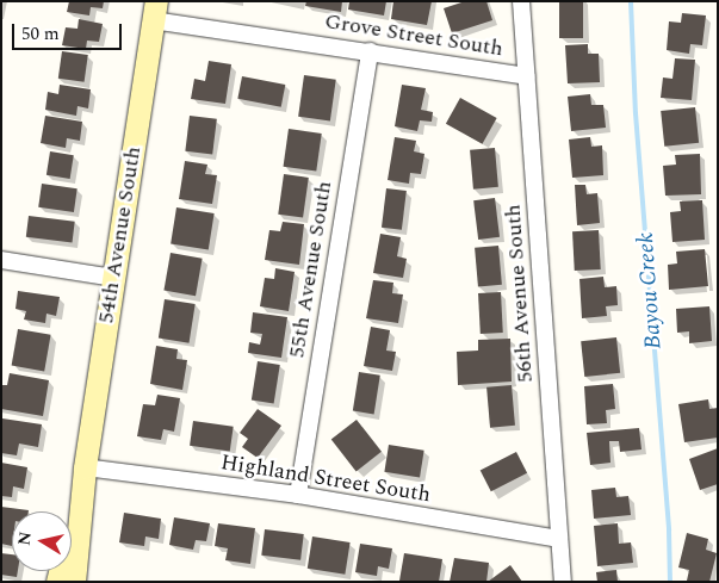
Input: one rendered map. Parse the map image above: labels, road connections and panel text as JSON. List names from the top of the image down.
{
  "streets": {
    "street": [
      "Grove Street South",
      "54th Avenue South",
      "55th Avenue South",
      "56th Avenue South",
      "Highland Street South"
    ]
  },
  "crossings": [
    ["Grove Street South", "54th Avenue South"],
    ["Grove Street South", "55th Avenue South"],
    ["Grove Street South", "56th Avenue South"],
    ["54th Avenue South", "Highland Street South"],
    ["55th Avenue South", "Highland Street South"],
    ["56th Avenue South", "Highland Street South"]
  ],
  "water": ["Bayou Creek"],
  "scale_bar": "50 m",
  "north": "left"
}
